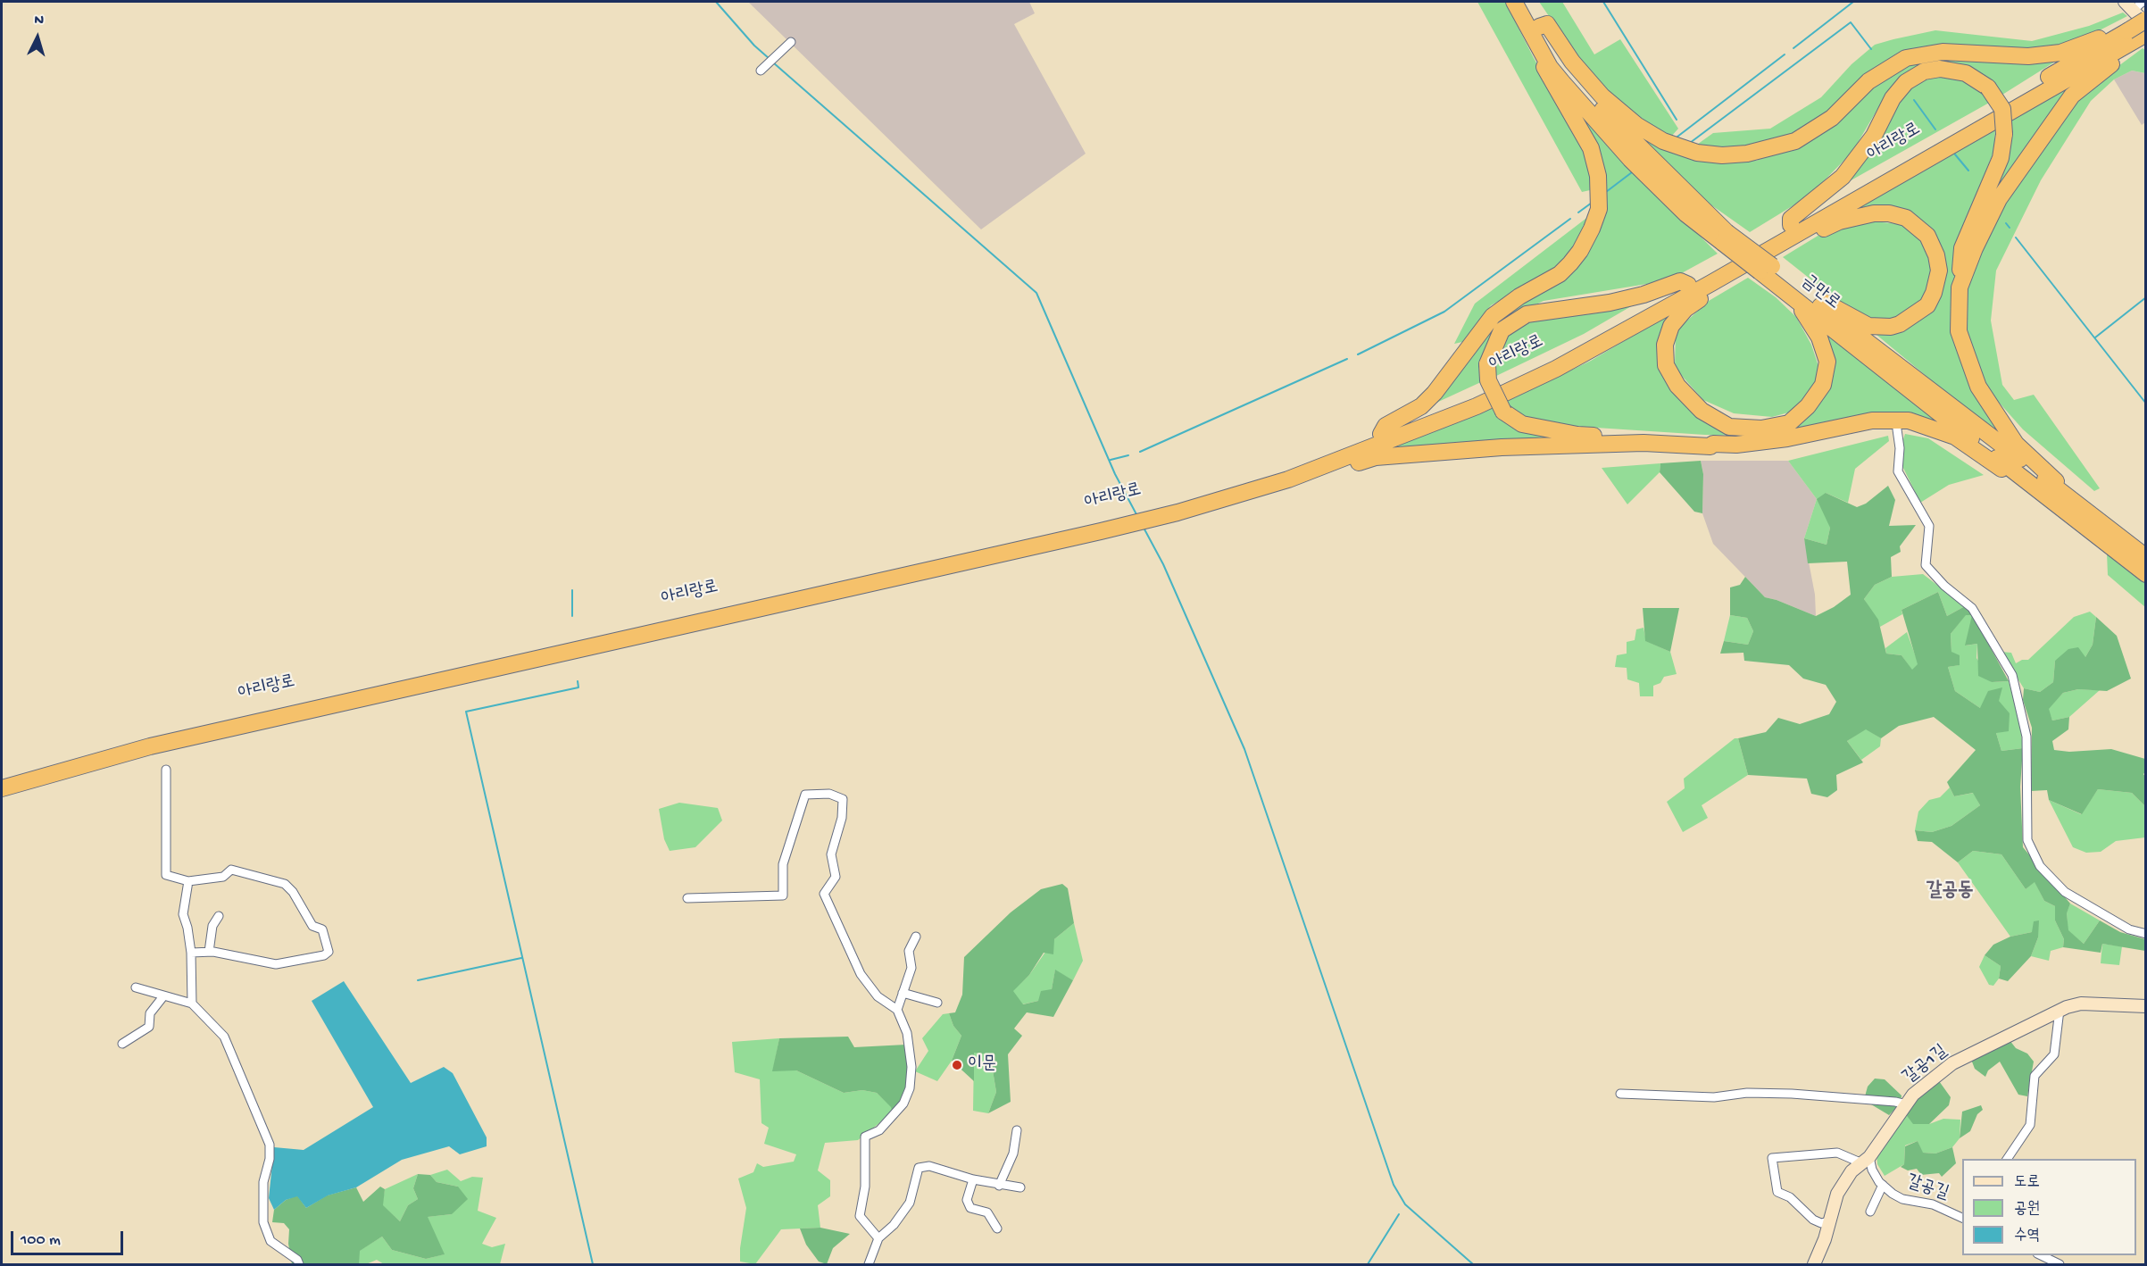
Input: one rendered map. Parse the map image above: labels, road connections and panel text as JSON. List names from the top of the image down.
{
  "streets": {
    "highway": ["아리랑로", "금만로"],
    "street": ["갈공1길", "갈공길"]
  },
  "crossings": [
    ["갈공1길", "갈공길"]
  ],
  "districts": ["갈공동"],
  "places": ["이문"],
  "legend": ["도로", "공원", "수역"],
  "scale_bar": "100 m",
  "north": "top"
}
